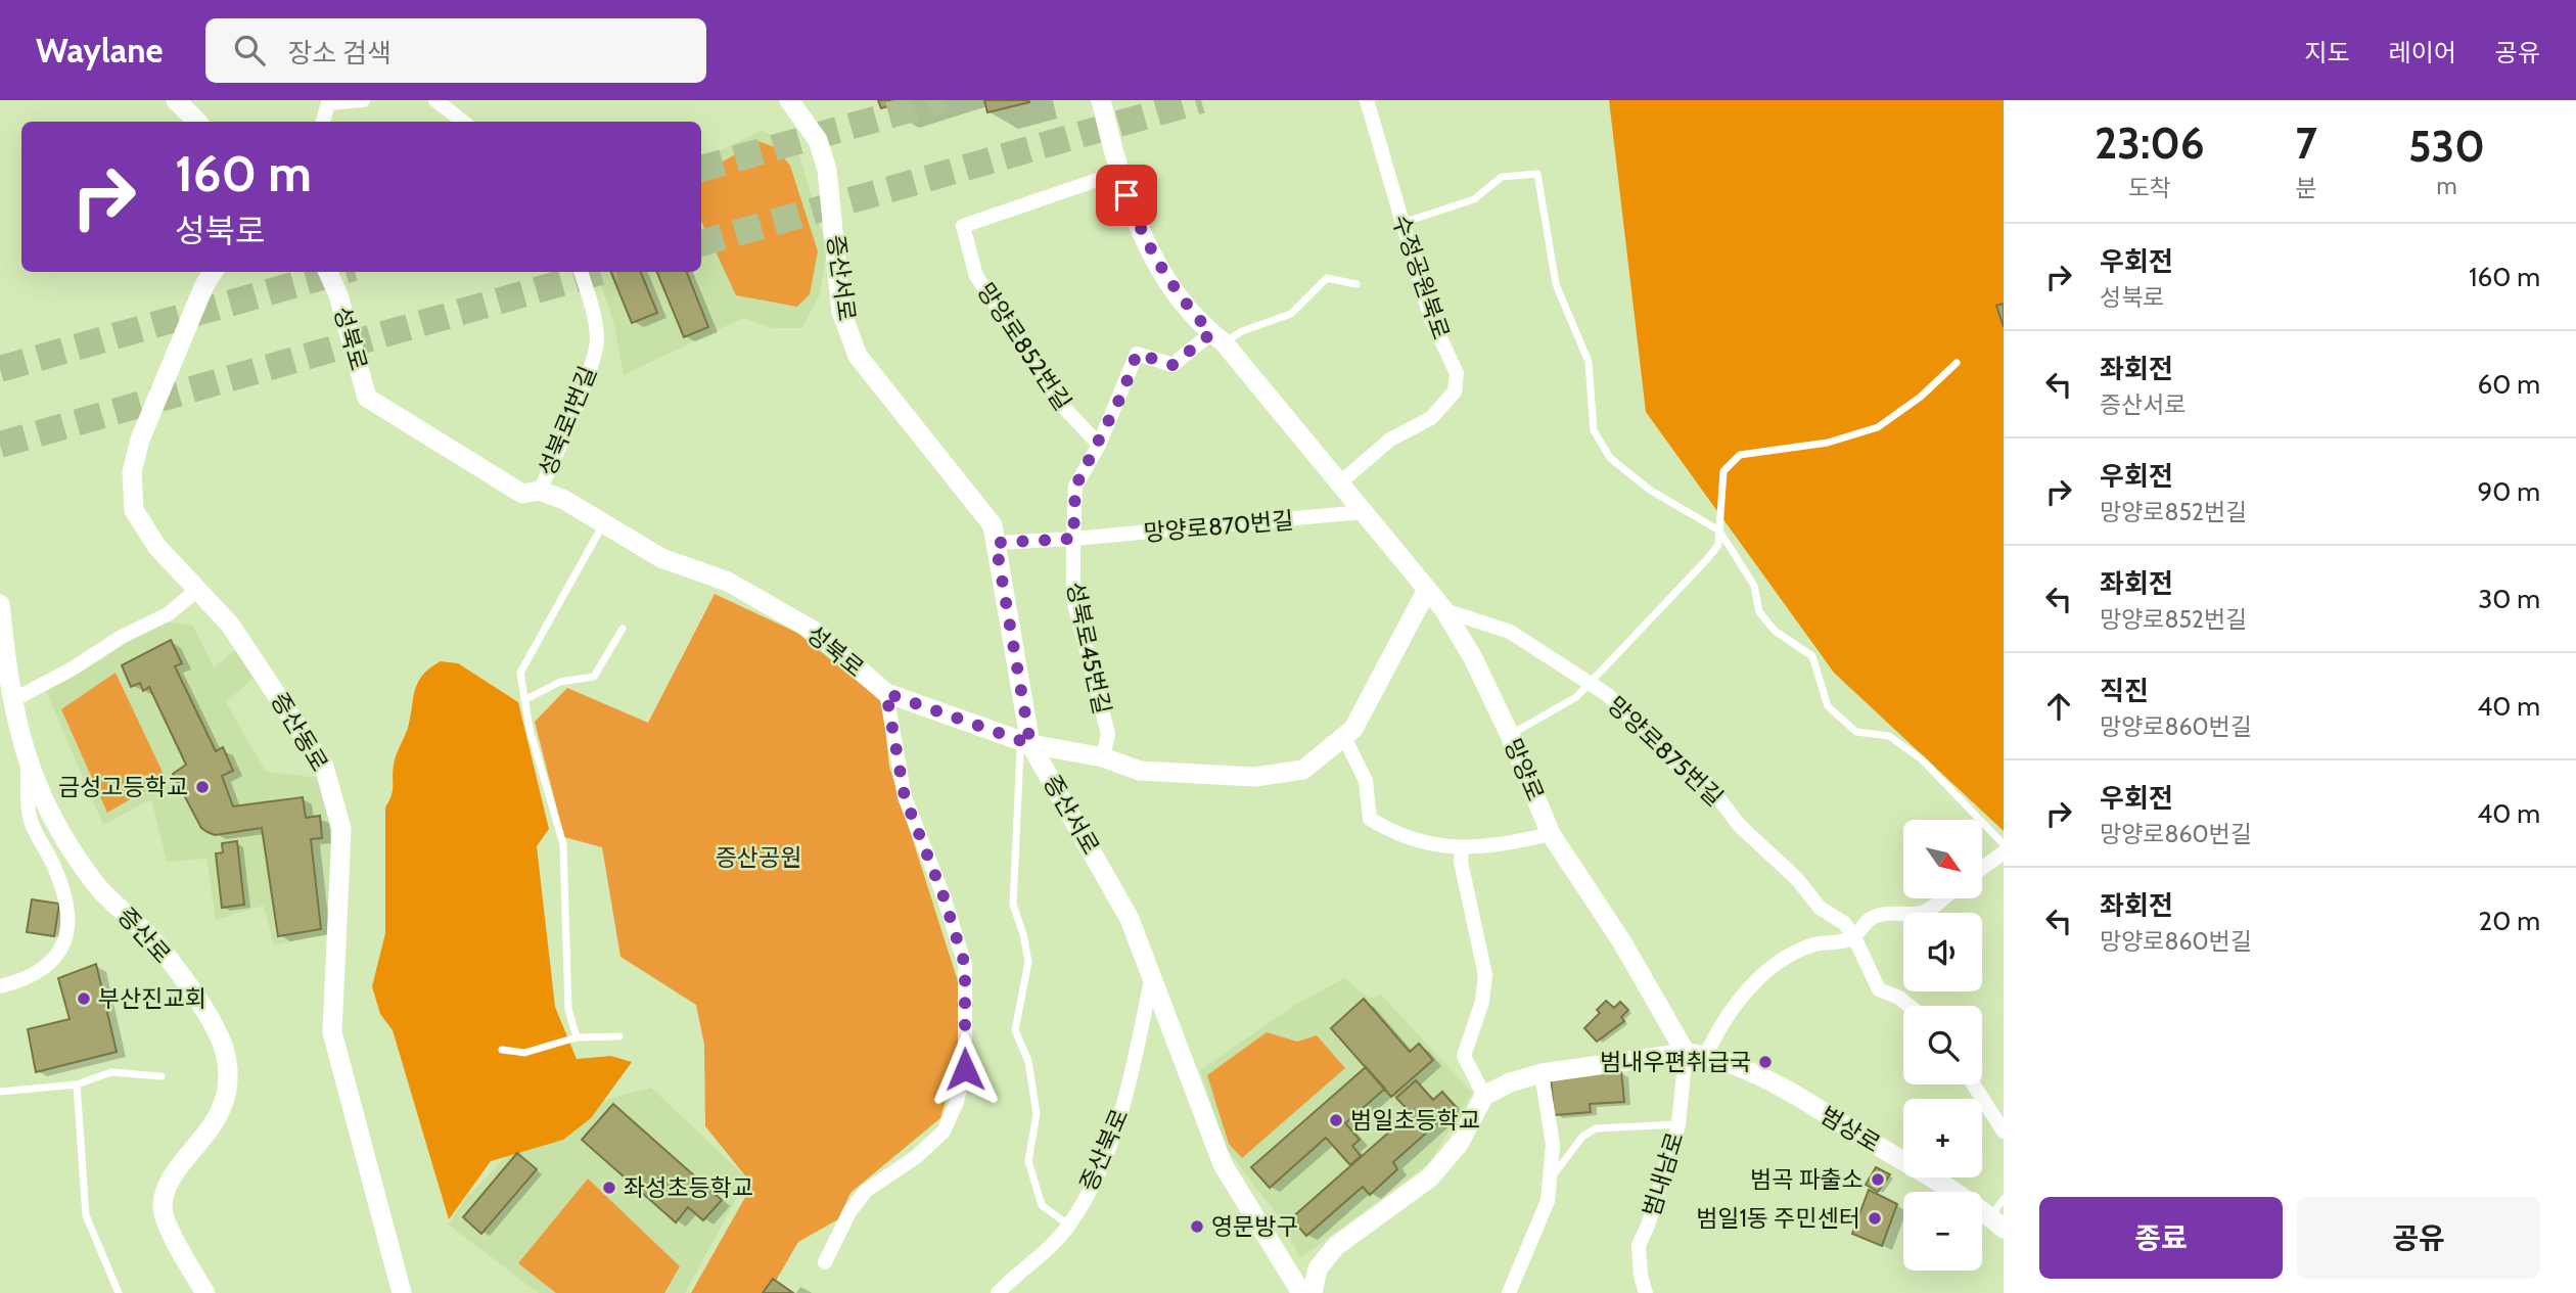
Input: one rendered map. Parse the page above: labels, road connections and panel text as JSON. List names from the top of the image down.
{
  "streets": {
    "street": [
      "수정공원북로",
      "증산서로",
      "성북로",
      "망양로852번길",
      "성북로1번길",
      "망양로870번길",
      "성북로45번길",
      "증산동로",
      "망양로875번길",
      "망양로",
      "증산로",
      "범상로",
      "증산북로",
      "범내남로"
    ]
  },
  "crossings": [
    ["수정공원북로", "망양로"],
    ["증산서로", "성북로"],
    ["증산서로", "증산북로"],
    ["성북로", "성북로1번길"],
    ["성북로", "성북로45번길"],
    ["성북로", "망양로"],
    ["망양로852번길", "망양로"],
    ["망양로870번길", "성북로45번길"],
    ["망양로870번길", "망양로"],
    ["망양로875번길", "망양로"],
    ["망양로875번길", "범내남로"],
    ["망양로", "범상로"],
    ["망양로", "범내남로"],
    ["범상로", "범내남로"]
  ],
  "parks": ["증산공원"],
  "places": [
    "금성고등학교",
    "부산진교회",
    "범내우편취급국",
    "범일초등학교",
    "범곡 파출소",
    "좌성초등학교",
    "범일1동 주민센터",
    "영문방구"
  ],
  "north": "bottom right",
  "page": {
    "header": "Waylane",
    "search": "장소 검색",
    "nav": ["지도", "레이어", "공유"],
    "eta": [
      "23:06",
      "도착",
      "7",
      "분",
      "530",
      "m"
    ],
    "turn": ["160 m", "성북로"],
    "list": [
      {
        "name": "우회전",
        "note": "성북로",
        "value": "160 m"
      },
      {
        "name": "좌회전",
        "note": "증산서로",
        "value": "60 m"
      },
      {
        "name": "우회전",
        "note": "망양로852번길",
        "value": "90 m"
      },
      {
        "name": "좌회전",
        "note": "망양로852번길",
        "value": "30 m"
      },
      {
        "name": "직진",
        "note": "망양로860번길",
        "value": "40 m"
      },
      {
        "name": "우회전",
        "note": "망양로860번길",
        "value": "40 m"
      },
      {
        "name": "좌회전",
        "note": "망양로860번길",
        "value": "20 m"
      }
    ],
    "map_buttons": ["+", "−"],
    "buttons": ["종료", "공유"]
  }
}
